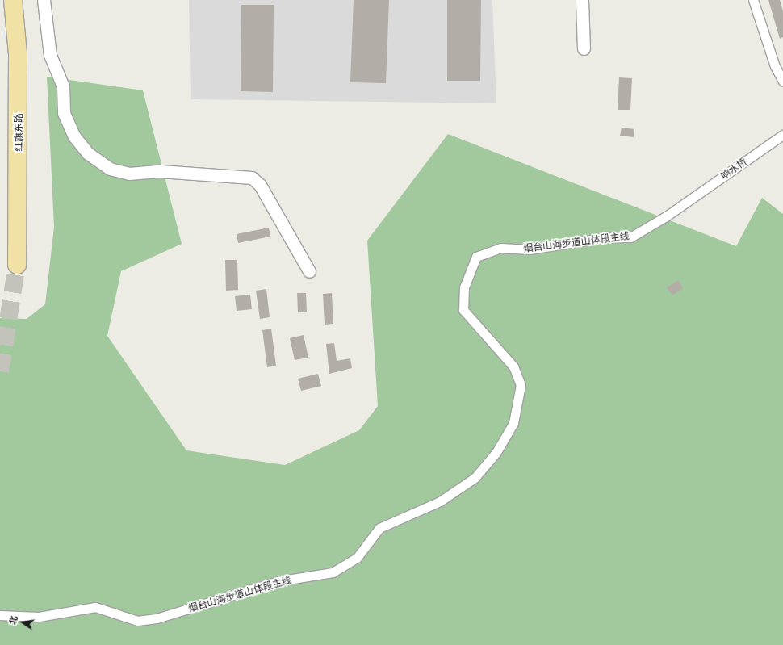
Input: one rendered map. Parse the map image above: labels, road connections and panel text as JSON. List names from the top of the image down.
{
  "streets": {
    "main road": ["红旗东路"],
    "street": ["响水桥", "烟台山海步道山体段主线"]
  },
  "crossings": [
    ["响水桥", "烟台山海步道山体段主线"]
  ],
  "north": "left"
}
